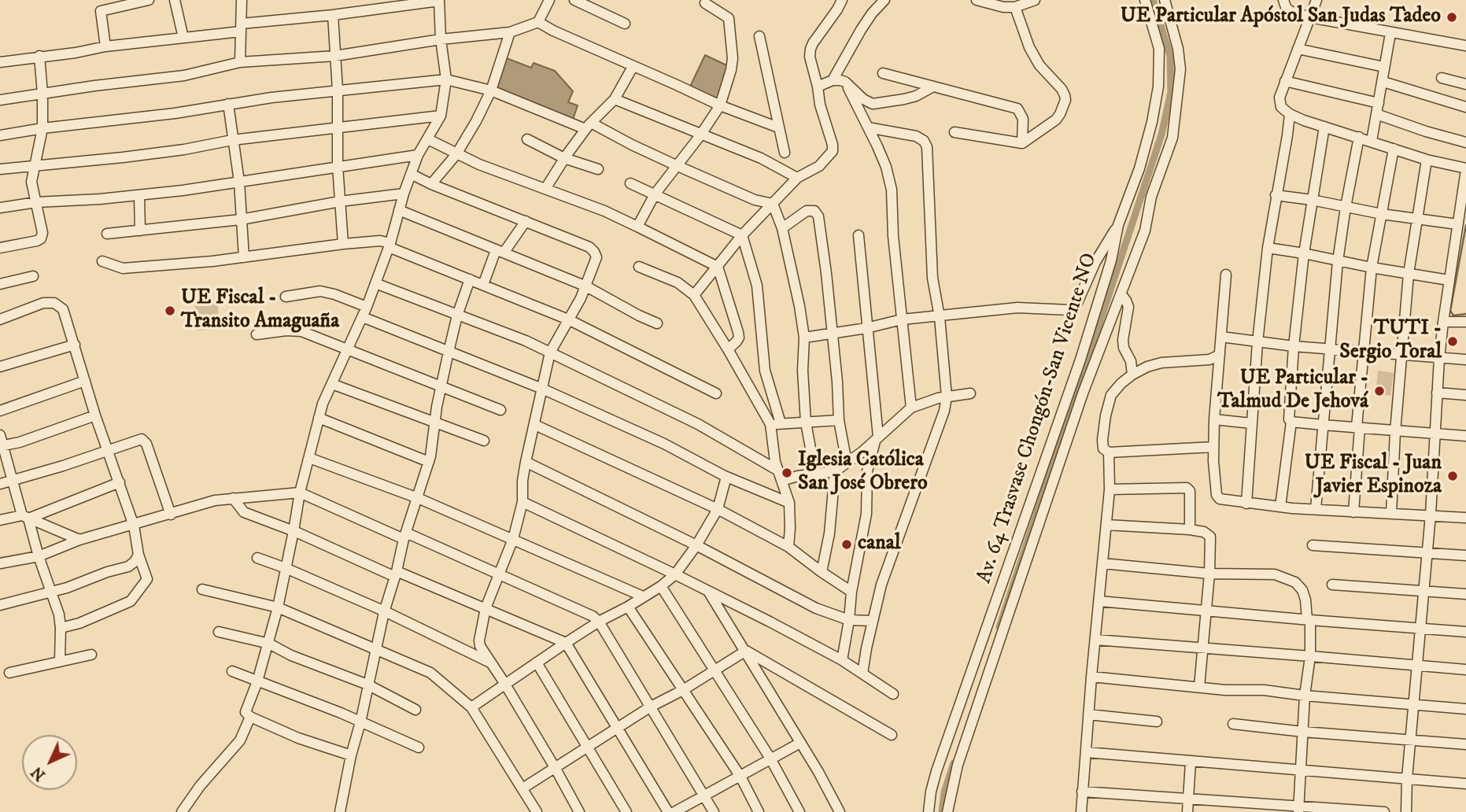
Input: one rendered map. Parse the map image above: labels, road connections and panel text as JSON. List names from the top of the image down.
{
  "streets": {
    "street": ["Av. 64 Trasvase Chongón-San Vicente NO"]
  },
  "places": [
    "UE Particular Apóstol San Judas Tadeo",
    "UE Fiscal - Transito Amaguaña",
    "TUTI - Sergio Toral",
    "UE Particular - Talmud De Jehová",
    "Iglesia Católica San José Obrero",
    "UE Fiscal - Juan Javier Espinoza",
    "canal"
  ],
  "north": "bottom left"
}
